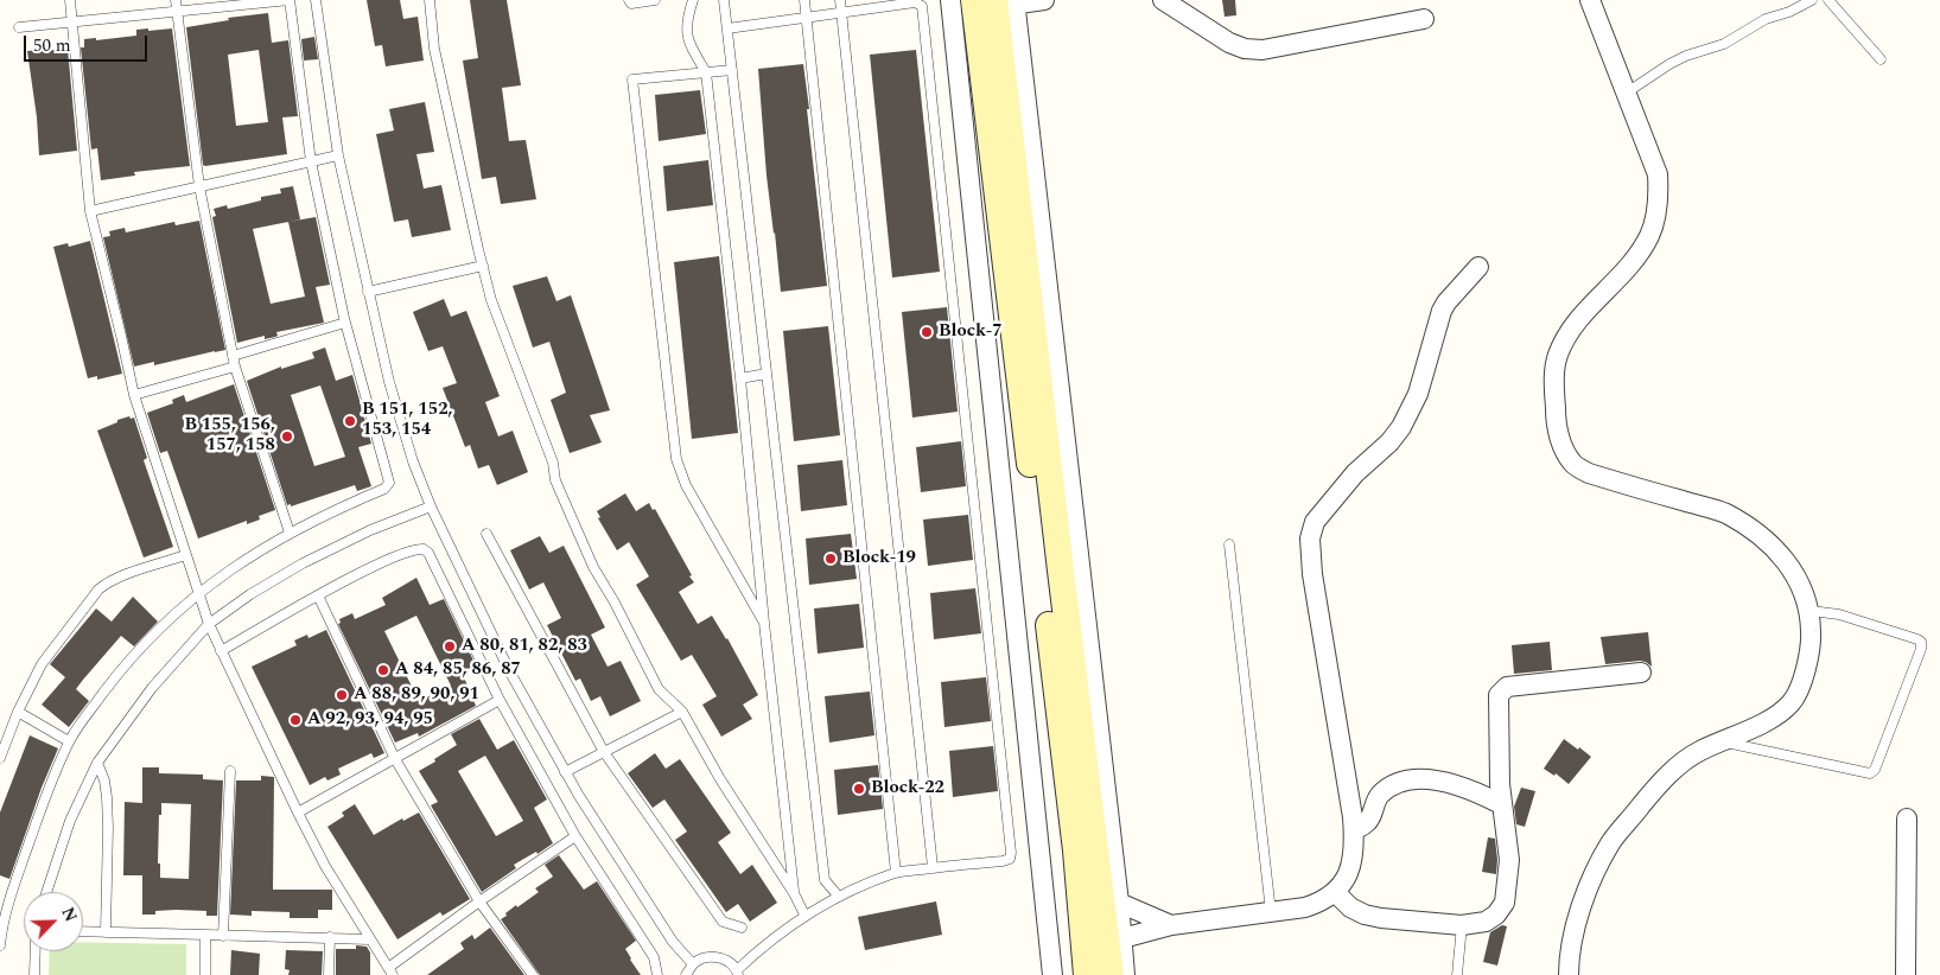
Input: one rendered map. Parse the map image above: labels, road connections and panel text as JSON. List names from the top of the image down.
{
  "places": [
    "Block-7",
    "B 151, 152, 153, 154",
    "B 155, 156, 157, 158",
    "Block-19",
    "A 80, 81, 82, 83",
    "A 84, 85, 86, 87",
    "A 88, 89, 90, 91",
    "A 92, 93, 94, 95",
    "Block-22"
  ],
  "scale_bar": "50 m",
  "north": "top right"
}
